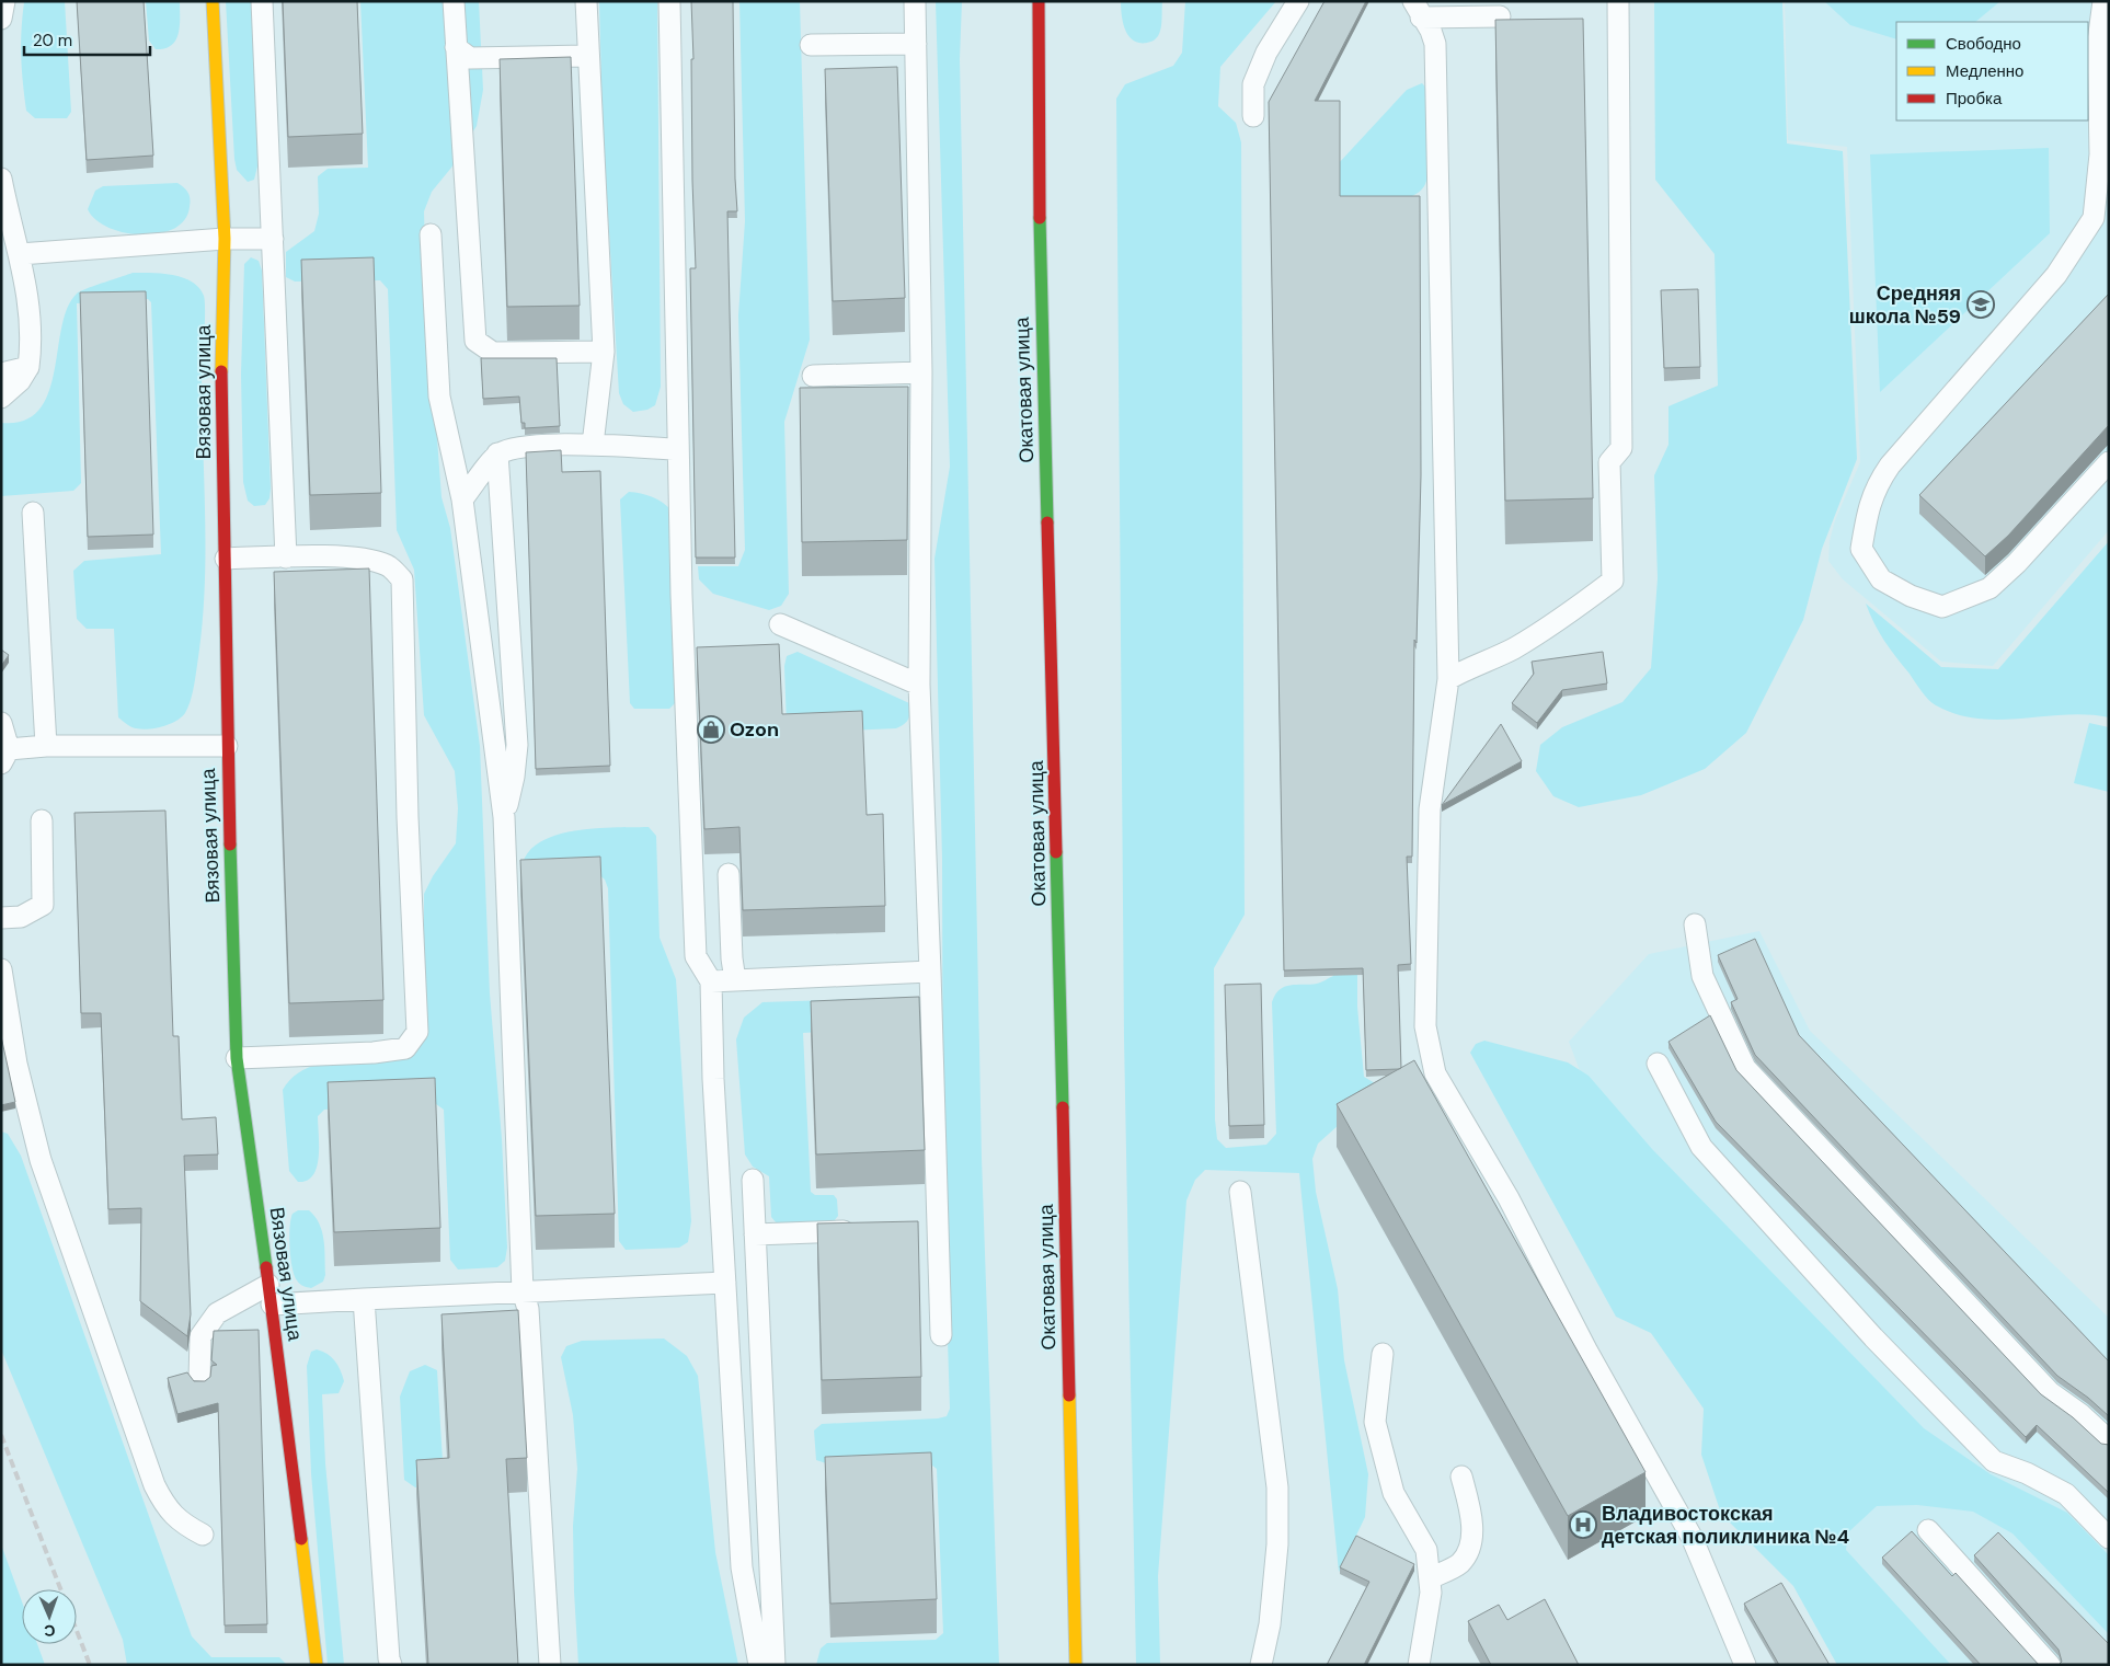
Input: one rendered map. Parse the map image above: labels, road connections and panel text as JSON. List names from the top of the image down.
{
  "streets": {
    "street": ["Окатовая улица", "Вязовая улица"]
  },
  "places": {
    "school or university": ["Средняя школа №59"],
    "shop": ["Ozon"],
    "hospital": ["Владивостокская детская поликлиника №4"]
  },
  "legend": ["Свободно", "Медленно", "Пробка"],
  "scale_bar": "20 m",
  "north": "bottom"
}
